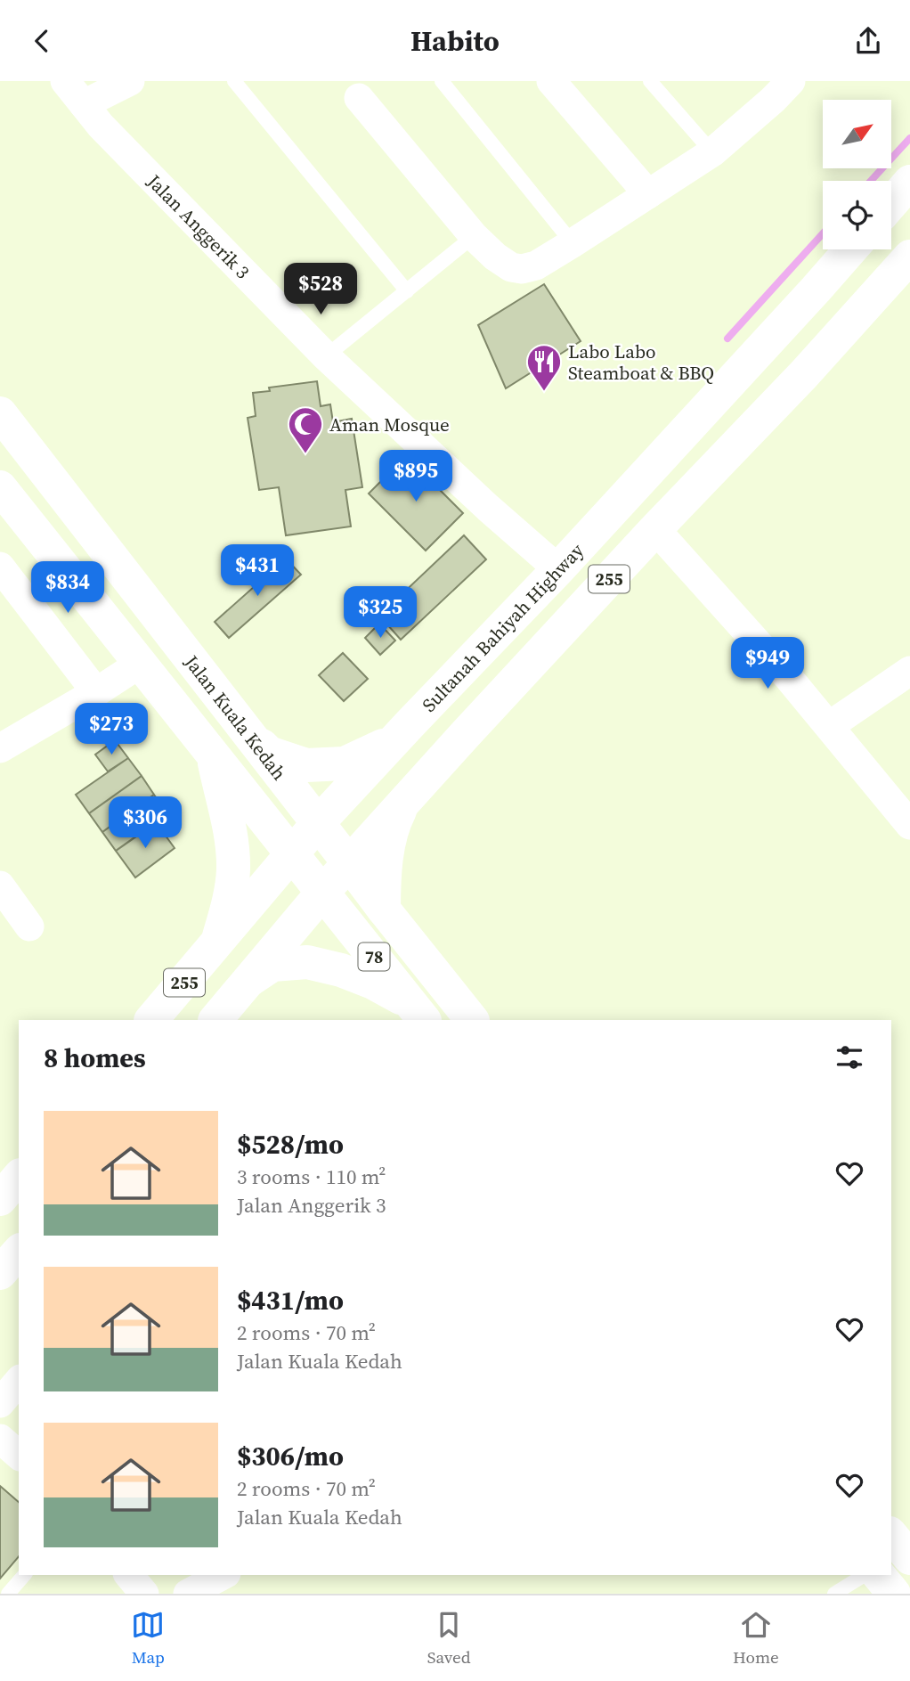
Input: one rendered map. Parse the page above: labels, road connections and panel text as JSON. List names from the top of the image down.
{
  "streets": {
    "main road": [
      "255",
      "Sultanah Bahiyah Highway",
      "Jalan Kuala Kedah",
      "78"
    ],
    "street": ["Jalan Anggerik 3"]
  },
  "crossings": [
    ["Jalan Anggerik 3", "Sultanah Bahiyah Highway"],
    ["255", "Jalan Kuala Kedah"],
    ["255", "78"],
    ["Sultanah Bahiyah Highway", "Jalan Kuala Kedah"],
    ["Sultanah Bahiyah Highway", "78"]
  ],
  "places": {
    "restaurant": ["Labo Labo Steamboat & BBQ"],
    "mosque": ["Aman Mosque"]
  },
  "north": "top right",
  "page": {
    "header": "Habito",
    "price": [
      "$528",
      "$895",
      "$431",
      "$834",
      "$325",
      "$949",
      "$273",
      "$306"
    ],
    "heading": "8 homes",
    "list": [
      {
        "name": "$528/mo",
        "note": "3 rooms · 110 m² · Jalan Anggerik 3"
      },
      {
        "name": "$431/mo",
        "note": "2 rooms · 70 m² · Jalan Kuala Kedah"
      },
      {
        "name": "$306/mo",
        "note": "2 rooms · 70 m² · Jalan Kuala Kedah"
      }
    ],
    "tabs": ["Map", "Saved", "Home"]
  }
}
